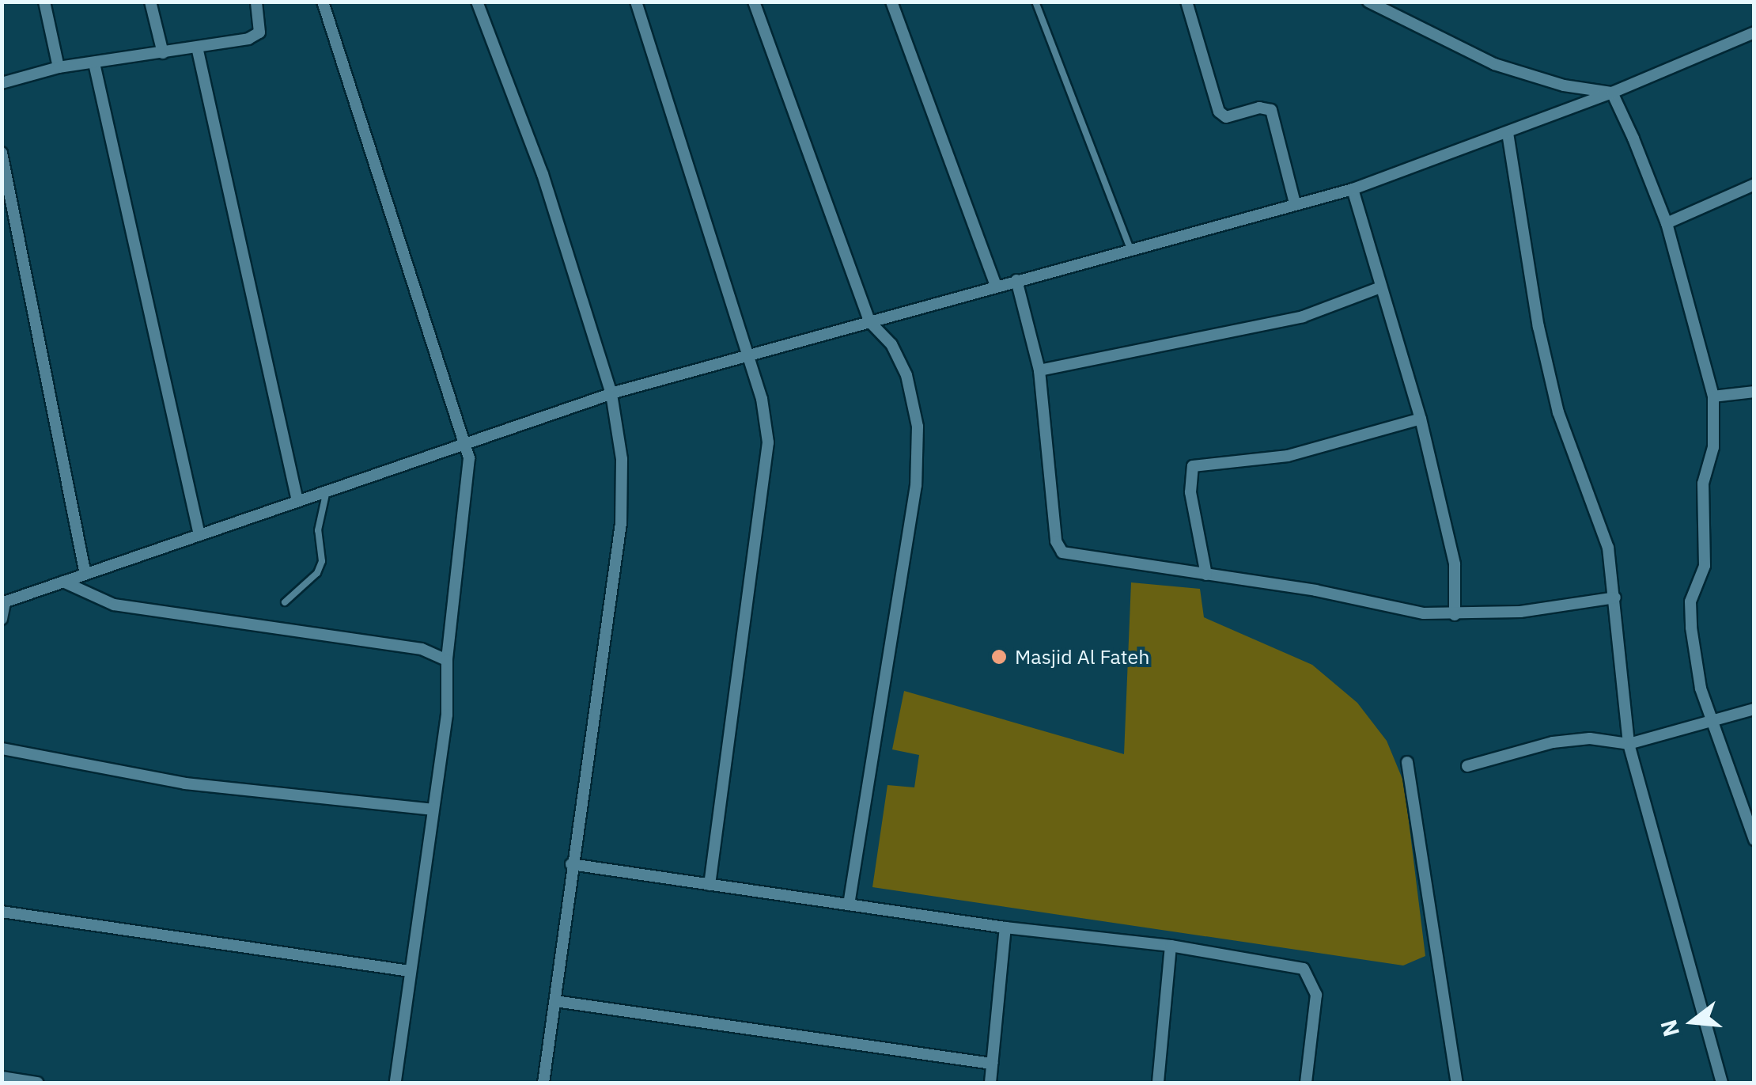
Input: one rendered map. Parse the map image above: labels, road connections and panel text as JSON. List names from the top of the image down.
{
  "places": ["Masjid Al Fateh"],
  "north": "left"
}
